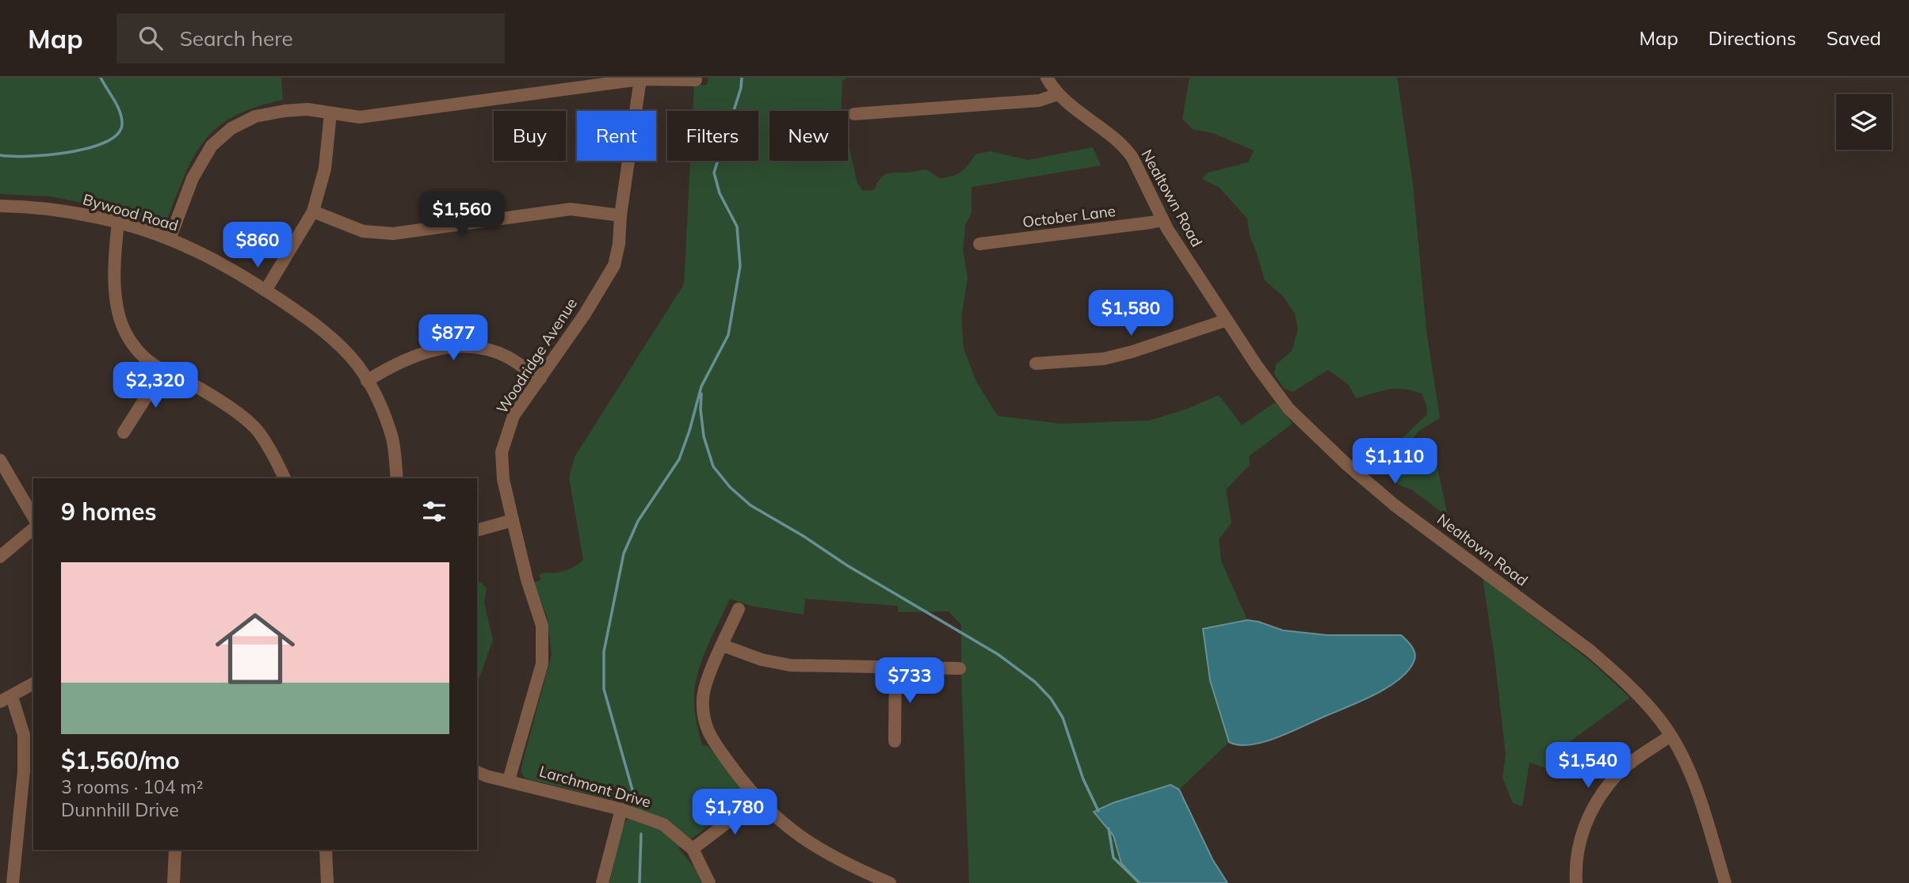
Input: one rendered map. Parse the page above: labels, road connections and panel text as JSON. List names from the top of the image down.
{
  "streets": {
    "street": [
      "Nealtown Road",
      "Bywood Road",
      "October Lane",
      "Woodridge Avenue",
      "Larchmont Drive"
    ]
  },
  "crossings": [
    ["Nealtown Road", "October Lane"],
    ["Woodridge Avenue", "Larchmont Drive"]
  ],
  "page": {
    "header": "Map",
    "search": "Search here",
    "nav": ["Map", "Directions", "Saved"],
    "chip": [
      "Buy",
      "Rent",
      "Filters",
      "New"
    ],
    "price": [
      "$1,560",
      "$860",
      "$1,580",
      "$877",
      "$2,320",
      "$1,110",
      "$733",
      "$1,540",
      "$1,780"
    ],
    "heading": "9 homes",
    "list": [
      {
        "name": "$1,560/mo",
        "note": "3 rooms · 104 m² · Dunnhill Drive"
      }
    ]
  }
}
